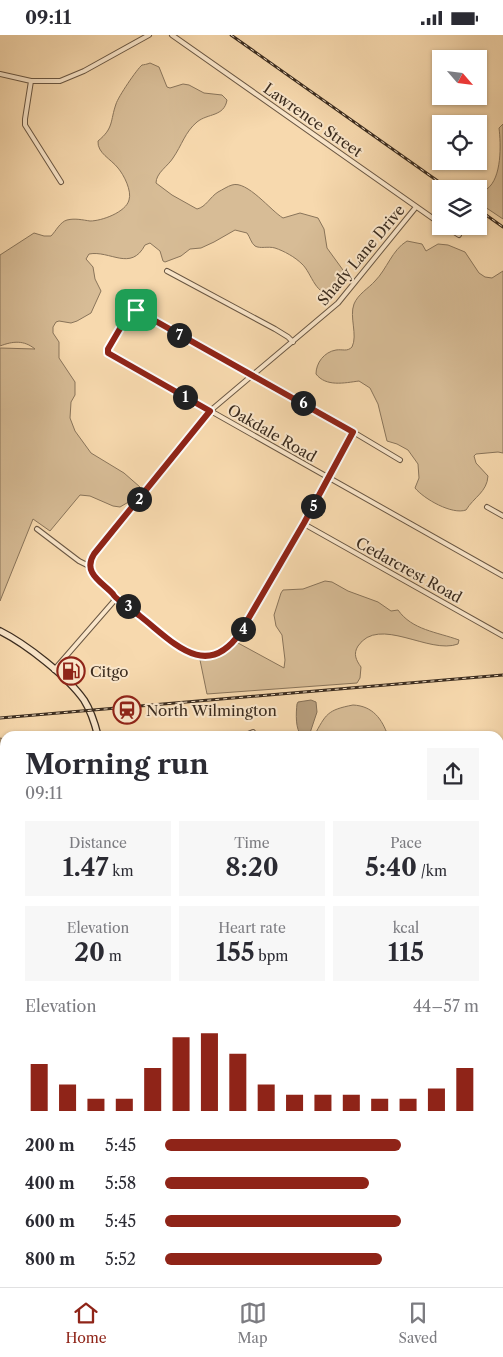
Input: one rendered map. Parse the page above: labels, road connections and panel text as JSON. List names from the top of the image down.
{
  "streets": {
    "street": [
      "Lawrence Street",
      "Shady Lane Drive",
      "Oakdale Road",
      "Cedarcrest Road"
    ]
  },
  "crossings": [
    ["Lawrence Street", "Shady Lane Drive"],
    ["Shady Lane Drive", "Oakdale Road"]
  ],
  "places": {
    "fuel station": ["Citgo"],
    "station": ["North Wilmington"]
  },
  "north": "bottom right",
  "page": {
    "status": "09:11",
    "pins": [
      "7",
      "1",
      "6",
      "2",
      "5",
      "3",
      "4"
    ],
    "heading": ["Morning run", "09:11"],
    "stats": [
      ["Distance", "1.47 km"],
      ["Time", "8:20"],
      ["Pace", "5:40 /km"],
      ["Elevation", "20 m"],
      ["Heart rate", "155 bpm"],
      ["kcal", "115"]
    ],
    "chart": ["Elevation", "44–57 m"],
    "list": [
      {
        "name": "200 m",
        "note": "5:45"
      },
      {
        "name": "400 m",
        "note": "5:58"
      },
      {
        "name": "600 m",
        "note": "5:45"
      },
      {
        "name": "800 m",
        "note": "5:52"
      }
    ],
    "tabs": ["Home", "Map", "Saved"]
  }
}
